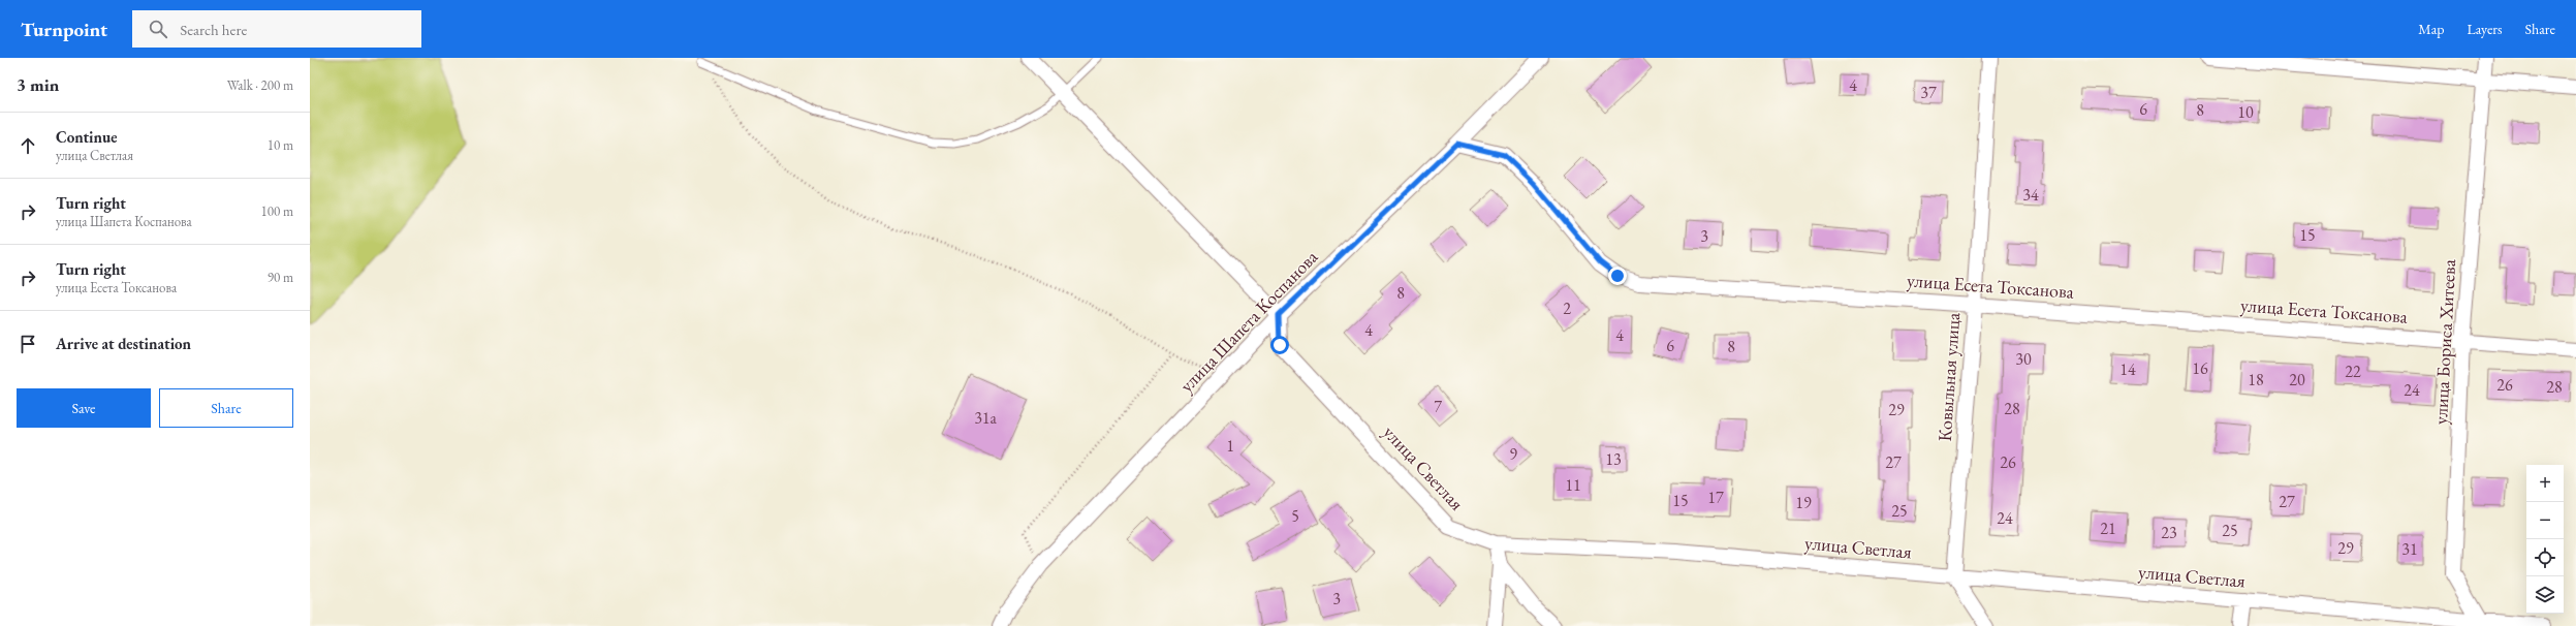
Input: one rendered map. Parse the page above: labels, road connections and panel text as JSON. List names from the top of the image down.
{
  "streets": {
    "street": [
      "улица Есета Токсанова",
      "улица Шапета Коспанова",
      "улица Бориса Хитеева",
      "Ковыльная улица",
      "улица Светлая"
    ]
  },
  "crossings": [
    ["улица Есета Токсанова", "улица Шапета Коспанова"],
    ["улица Есета Токсанова", "улица Бориса Хитеева"],
    ["улица Есета Токсанова", "Ковыльная улица"],
    ["улица Шапета Коспанова", "улица Светлая"],
    ["улица Бориса Хитеева", "улица Светлая"],
    ["Ковыльная улица", "улица Светлая"]
  ],
  "house_numbers": [
    "4",
    "37",
    "6",
    "8",
    "10",
    "34",
    "15",
    "3",
    "8",
    "2",
    "4",
    "4",
    "6",
    "8",
    "30",
    "16",
    "14",
    "22",
    "18",
    "20",
    "26",
    "28",
    "24",
    "7",
    "28",
    "29",
    "31а",
    "1",
    "9",
    "13",
    "27",
    "26",
    "11",
    "17",
    "15",
    "27",
    "19",
    "25",
    "5",
    "24",
    "21",
    "25",
    "23",
    "29",
    "31",
    "3"
  ],
  "page": {
    "header": "Turnpoint",
    "search": "Search here",
    "nav": ["Map", "Layers", "Share"],
    "heading": ["3 min", "Walk · 200 m"],
    "list": [
      ["Continue", "улица Светлая", "10 m"],
      ["Turn right", "улица Шапета Коспанова", "100 m"],
      ["Turn right", "улица Есета Токсанова", "90 m"],
      "Arrive at destination"
    ],
    "buttons": ["Save", "Share"],
    "map_buttons": ["+", "−"]
  }
}
